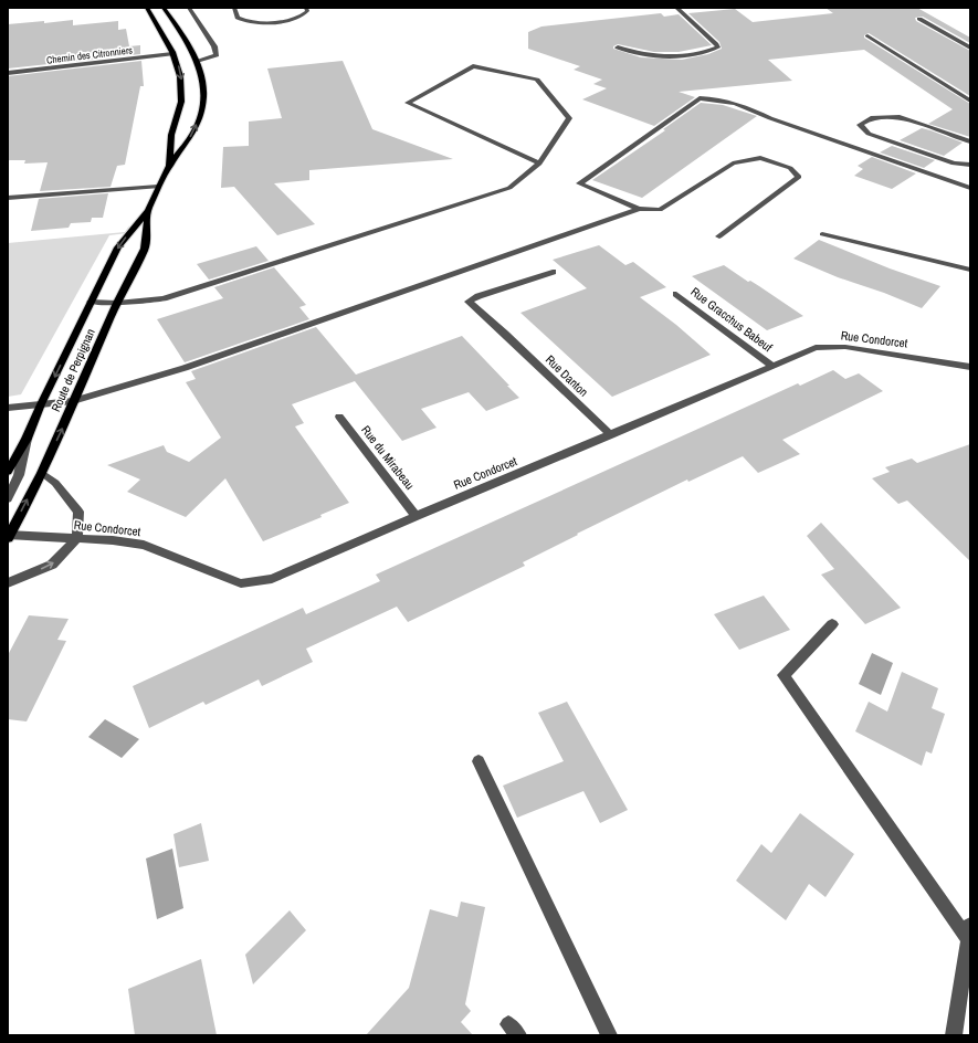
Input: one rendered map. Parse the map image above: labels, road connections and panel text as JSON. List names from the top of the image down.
{
  "streets": {
    "main road": ["Route de Perpignan"],
    "street": [
      "Chemin des Citronniers",
      "Rue Gracchus Babeuf",
      "Rue Condorcet",
      "Rue Danton",
      "Rue du Mirabeau"
    ]
  },
  "crossings": [
    ["Chemin des Citronniers", "Route de Perpignan"],
    ["Rue Gracchus Babeuf", "Rue Condorcet"],
    ["Rue Condorcet", "Route de Perpignan"],
    ["Rue Condorcet", "Rue Danton"],
    ["Rue Condorcet", "Rue du Mirabeau"]
  ]
}
